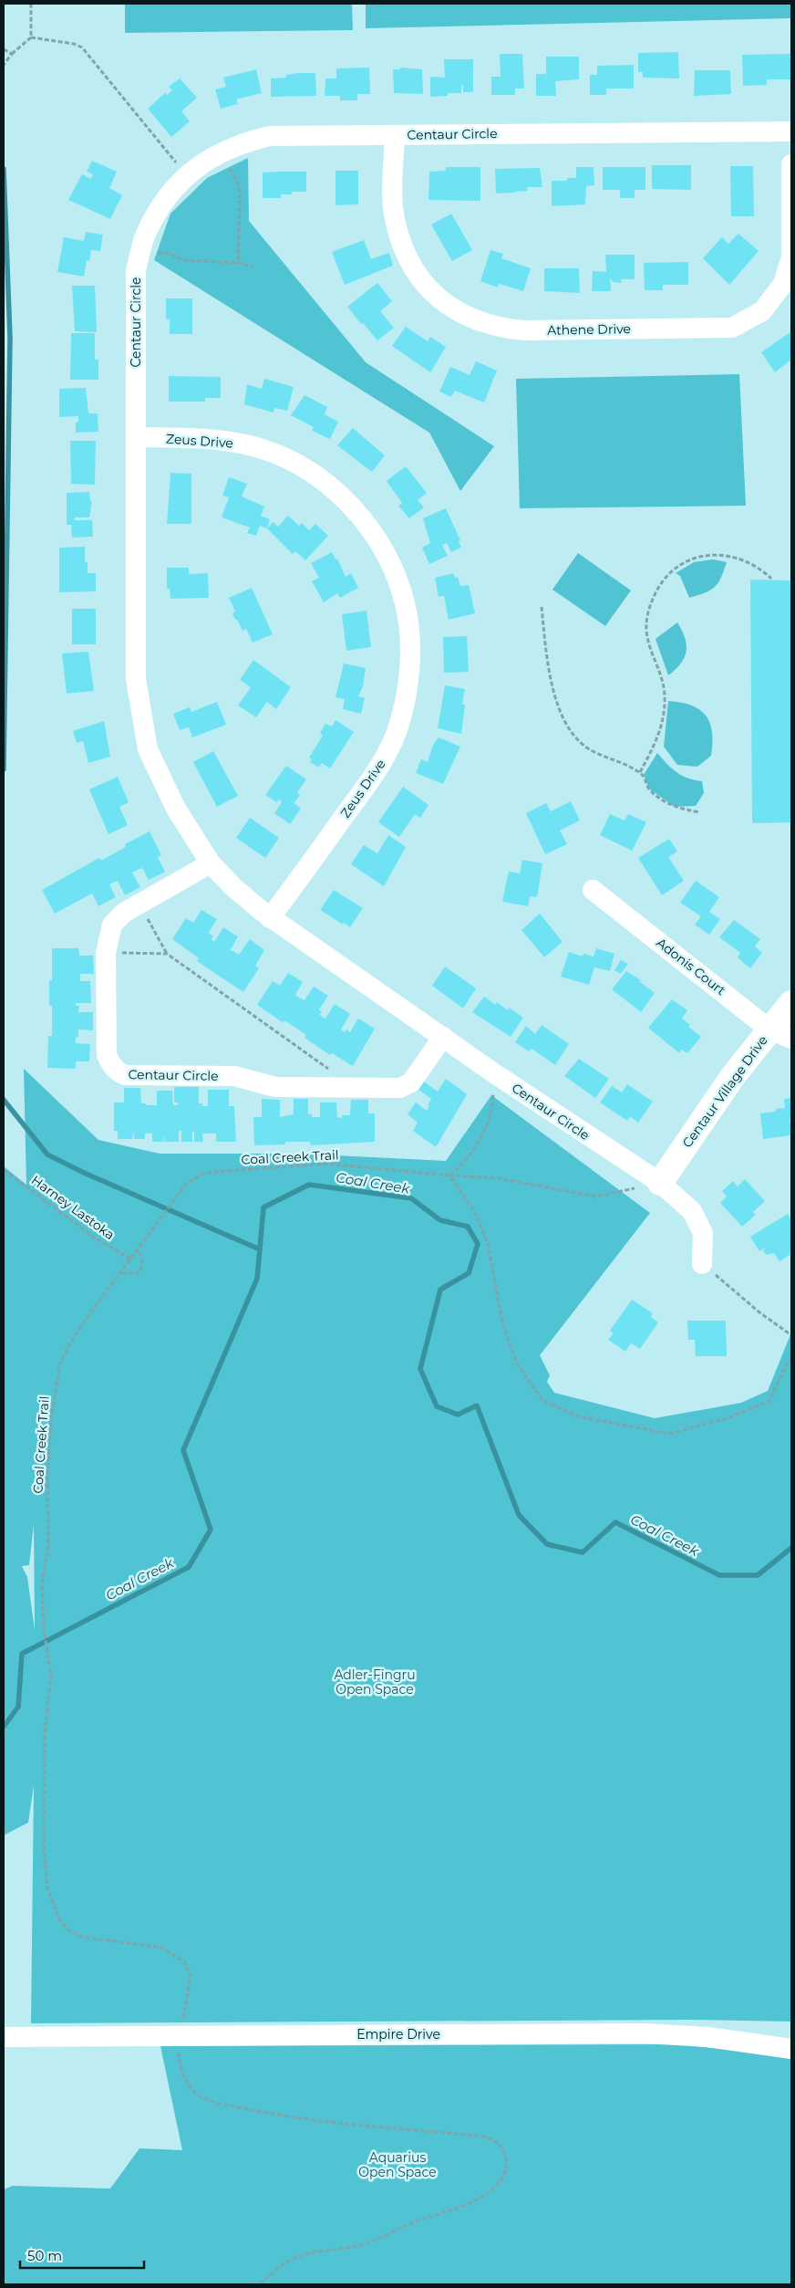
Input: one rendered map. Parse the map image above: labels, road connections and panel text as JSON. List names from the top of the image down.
{
  "streets": {
    "street": [
      "Centaur Circle",
      "Athene Drive",
      "Zeus Drive",
      "Adonis Court",
      "Centaur Village Drive",
      "Empire Drive"
    ],
    "path": ["Coal Creek Trail", "Harney Lastoka"]
  },
  "crossings": [
    ["Centaur Circle", "Athene Drive"],
    ["Centaur Circle", "Zeus Drive"],
    ["Centaur Circle", "Centaur Village Drive"],
    ["Adonis Court", "Centaur Village Drive"],
    ["Coal Creek Trail", "Harney Lastoka"]
  ],
  "water": ["Coal Creek"],
  "parks": ["Adler-Fingru Open Space", "Aquarius Open Space"],
  "scale_bar": "50 m"
}
